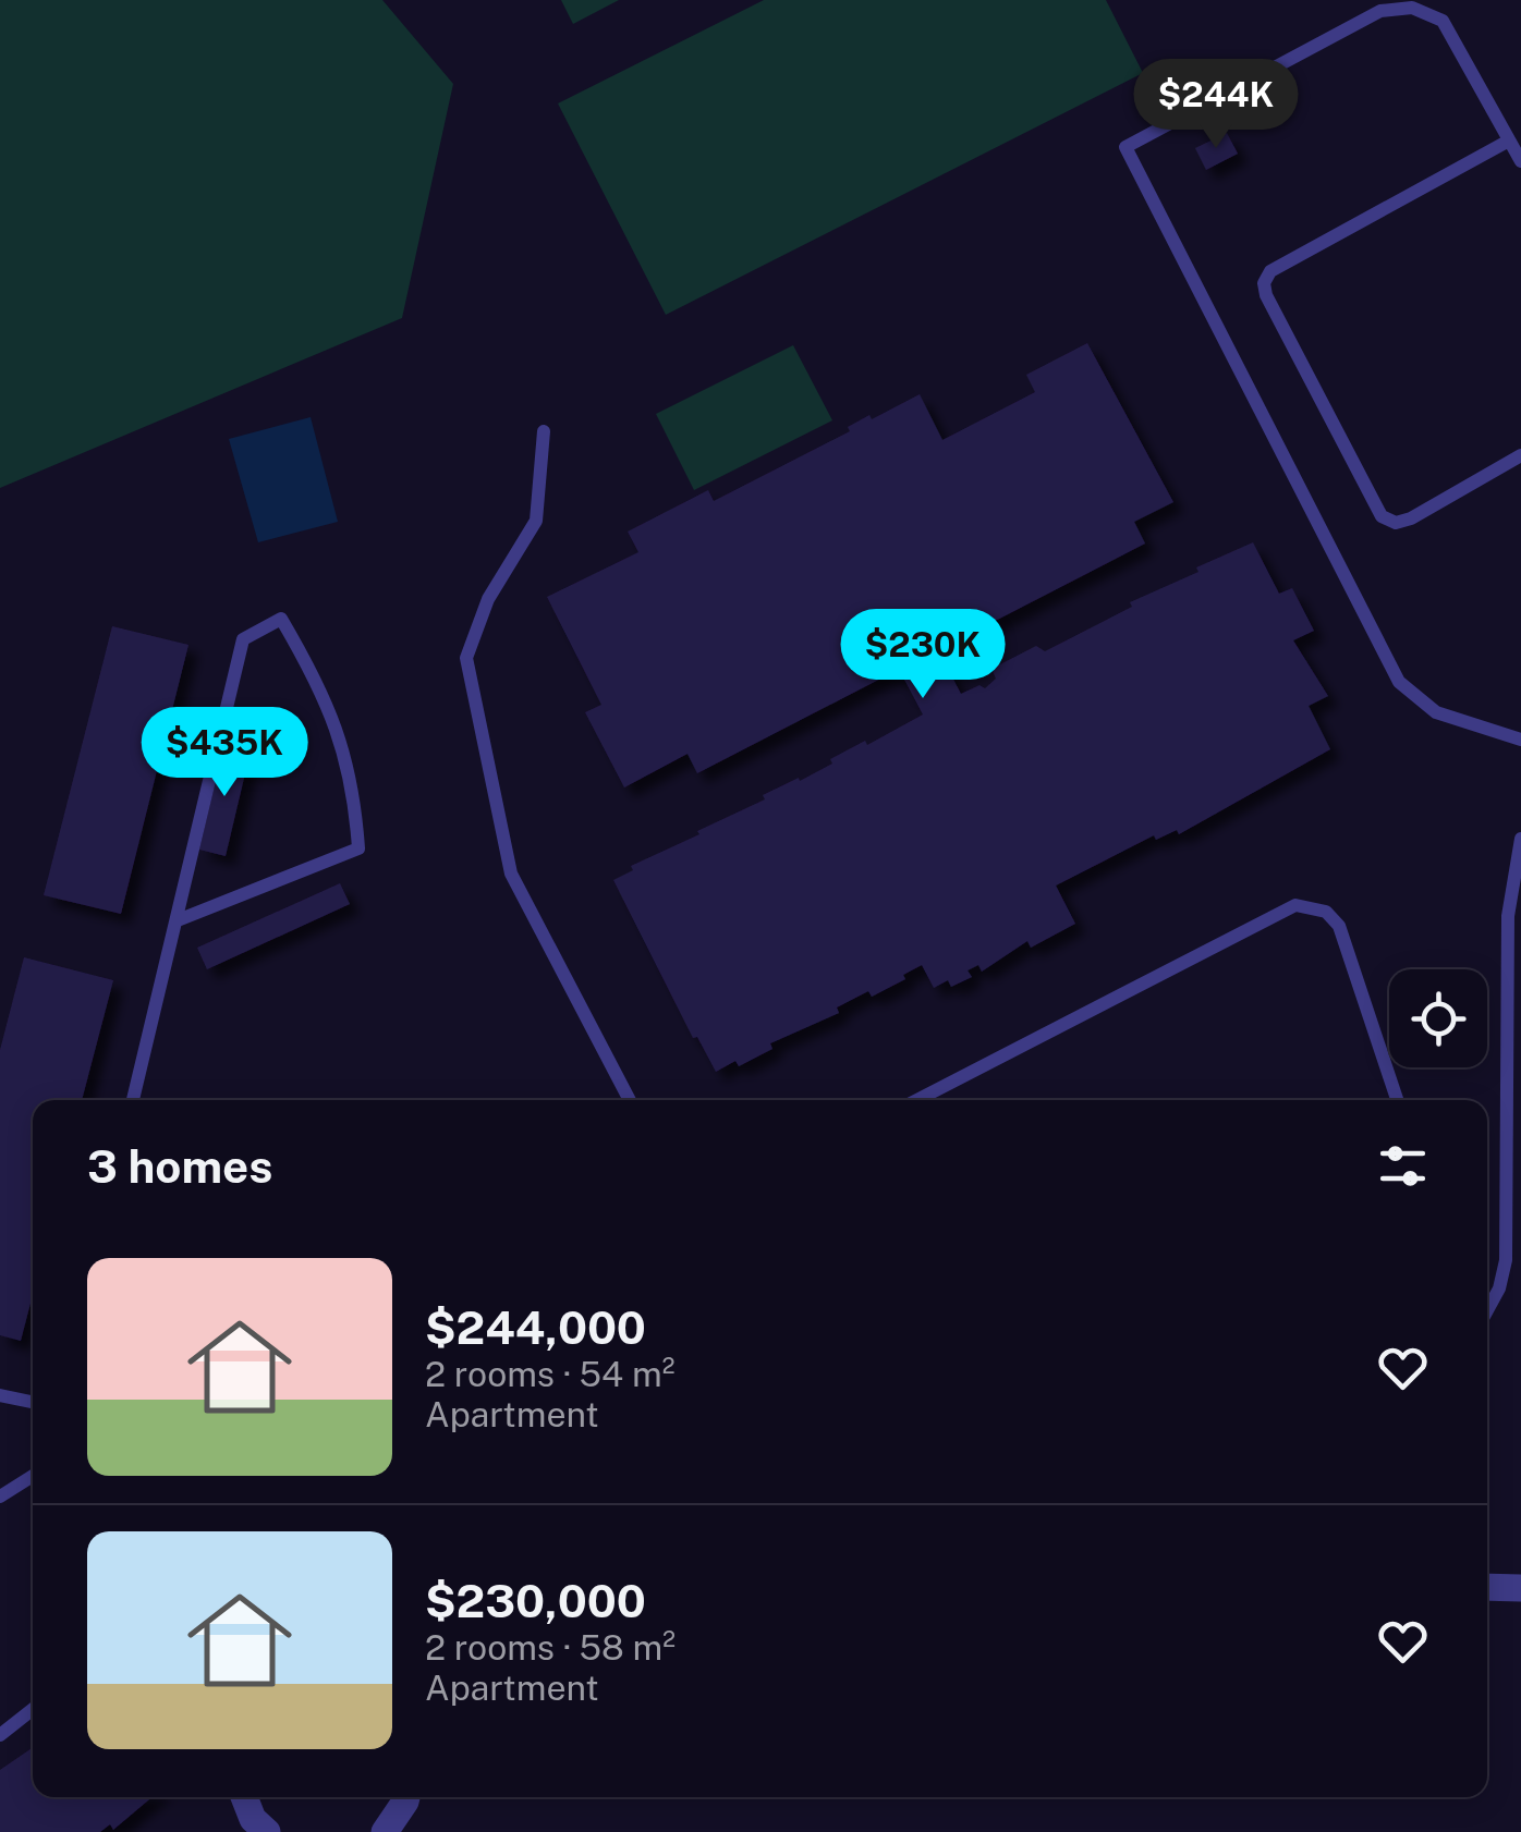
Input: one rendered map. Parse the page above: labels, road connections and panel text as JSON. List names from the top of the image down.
{
  "page": {
    "price": ["$244K", "$230K", "$435K"],
    "heading": "3 homes",
    "list": [
      {
        "name": "$244,000",
        "note": "2 rooms · 54 m² · Apartment"
      },
      {
        "name": "$230,000",
        "note": "2 rooms · 58 m² · Apartment"
      }
    ]
  }
}
